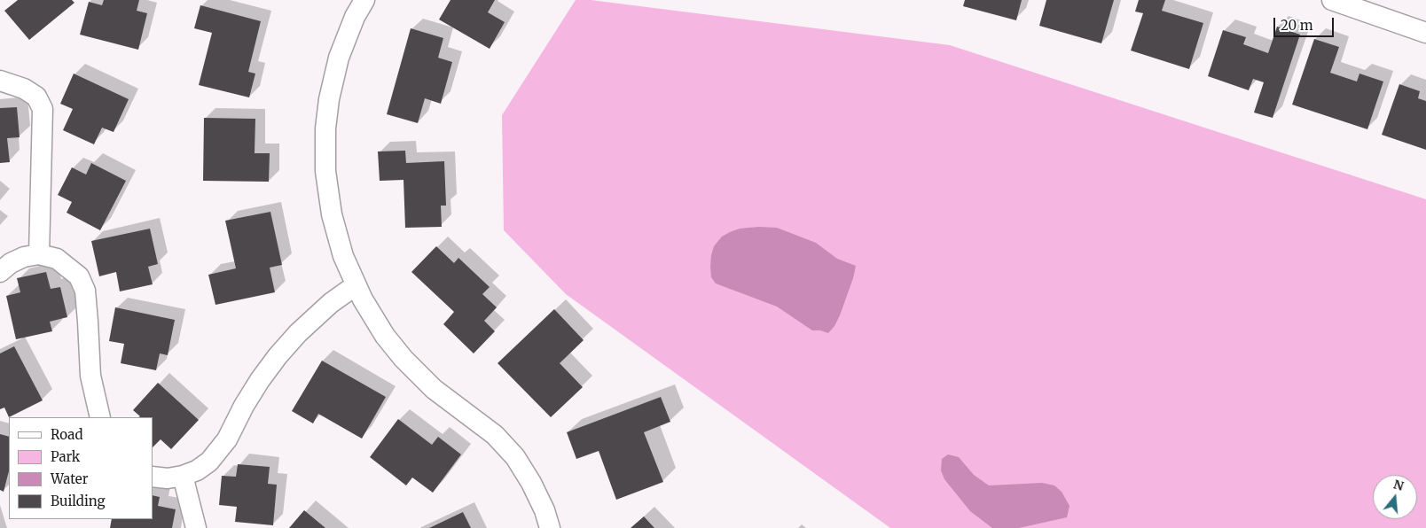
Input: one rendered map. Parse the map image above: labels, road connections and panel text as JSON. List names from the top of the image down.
{
  "legend": [
    "Road",
    "Park",
    "Water",
    "Building"
  ],
  "scale_bar": "20 m",
  "north": "top"
}
